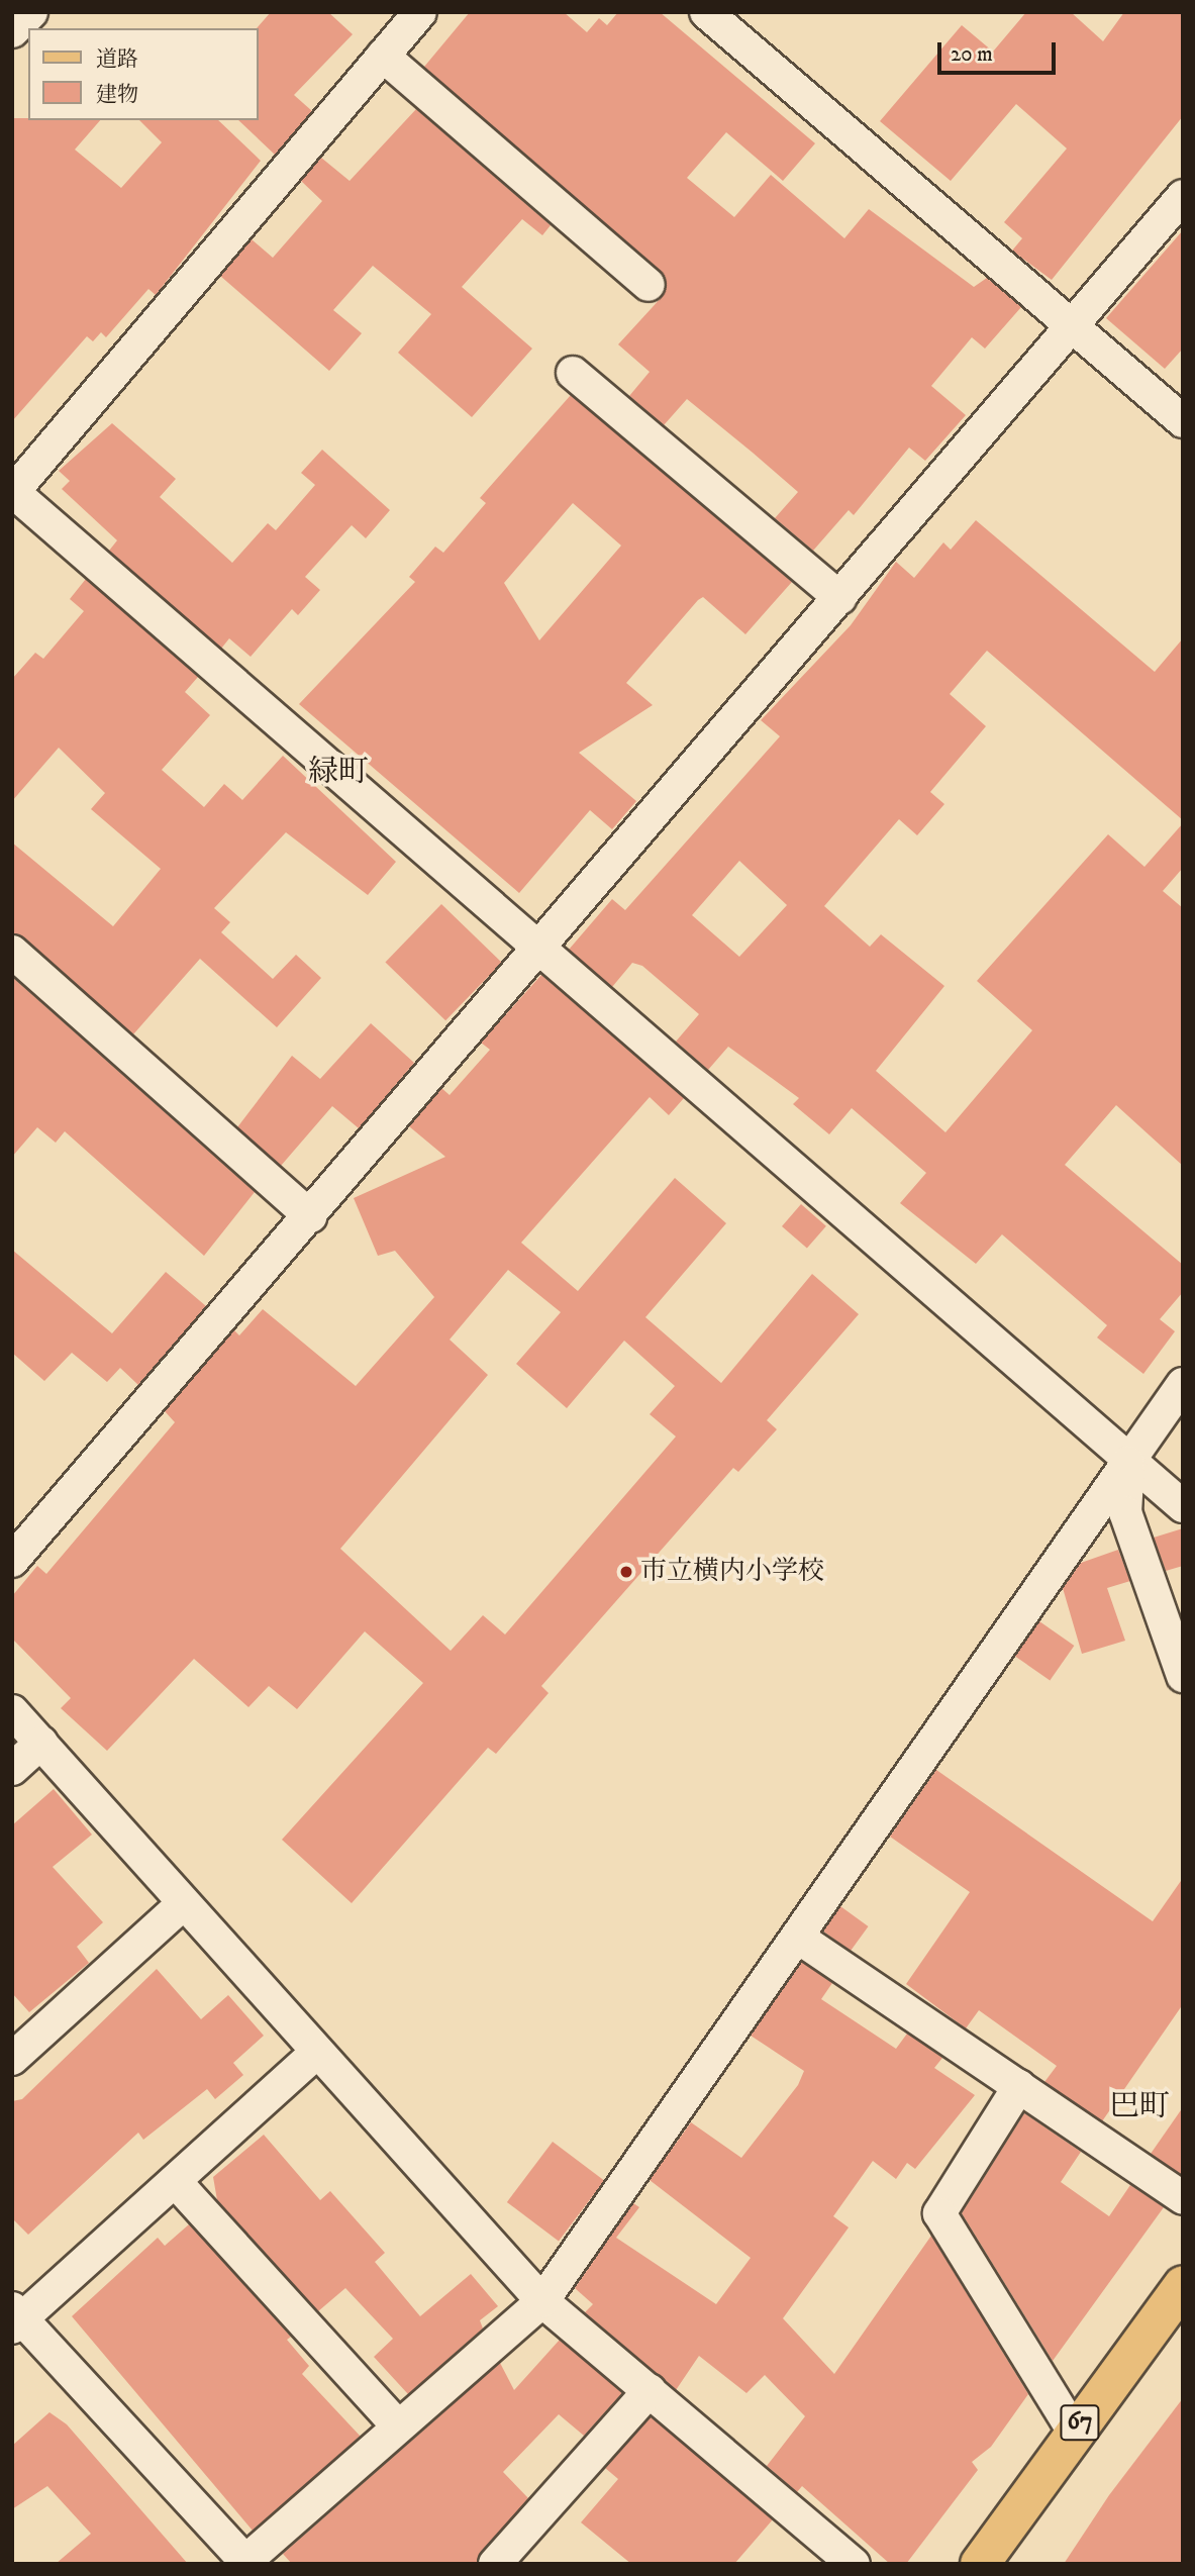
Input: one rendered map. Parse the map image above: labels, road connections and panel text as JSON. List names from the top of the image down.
{
  "streets": {
    "main road": ["67"]
  },
  "districts": ["緑町", "巴町"],
  "places": ["市立横内小学校"],
  "legend": ["道路", "建物"],
  "scale_bar": "20 m"
}
